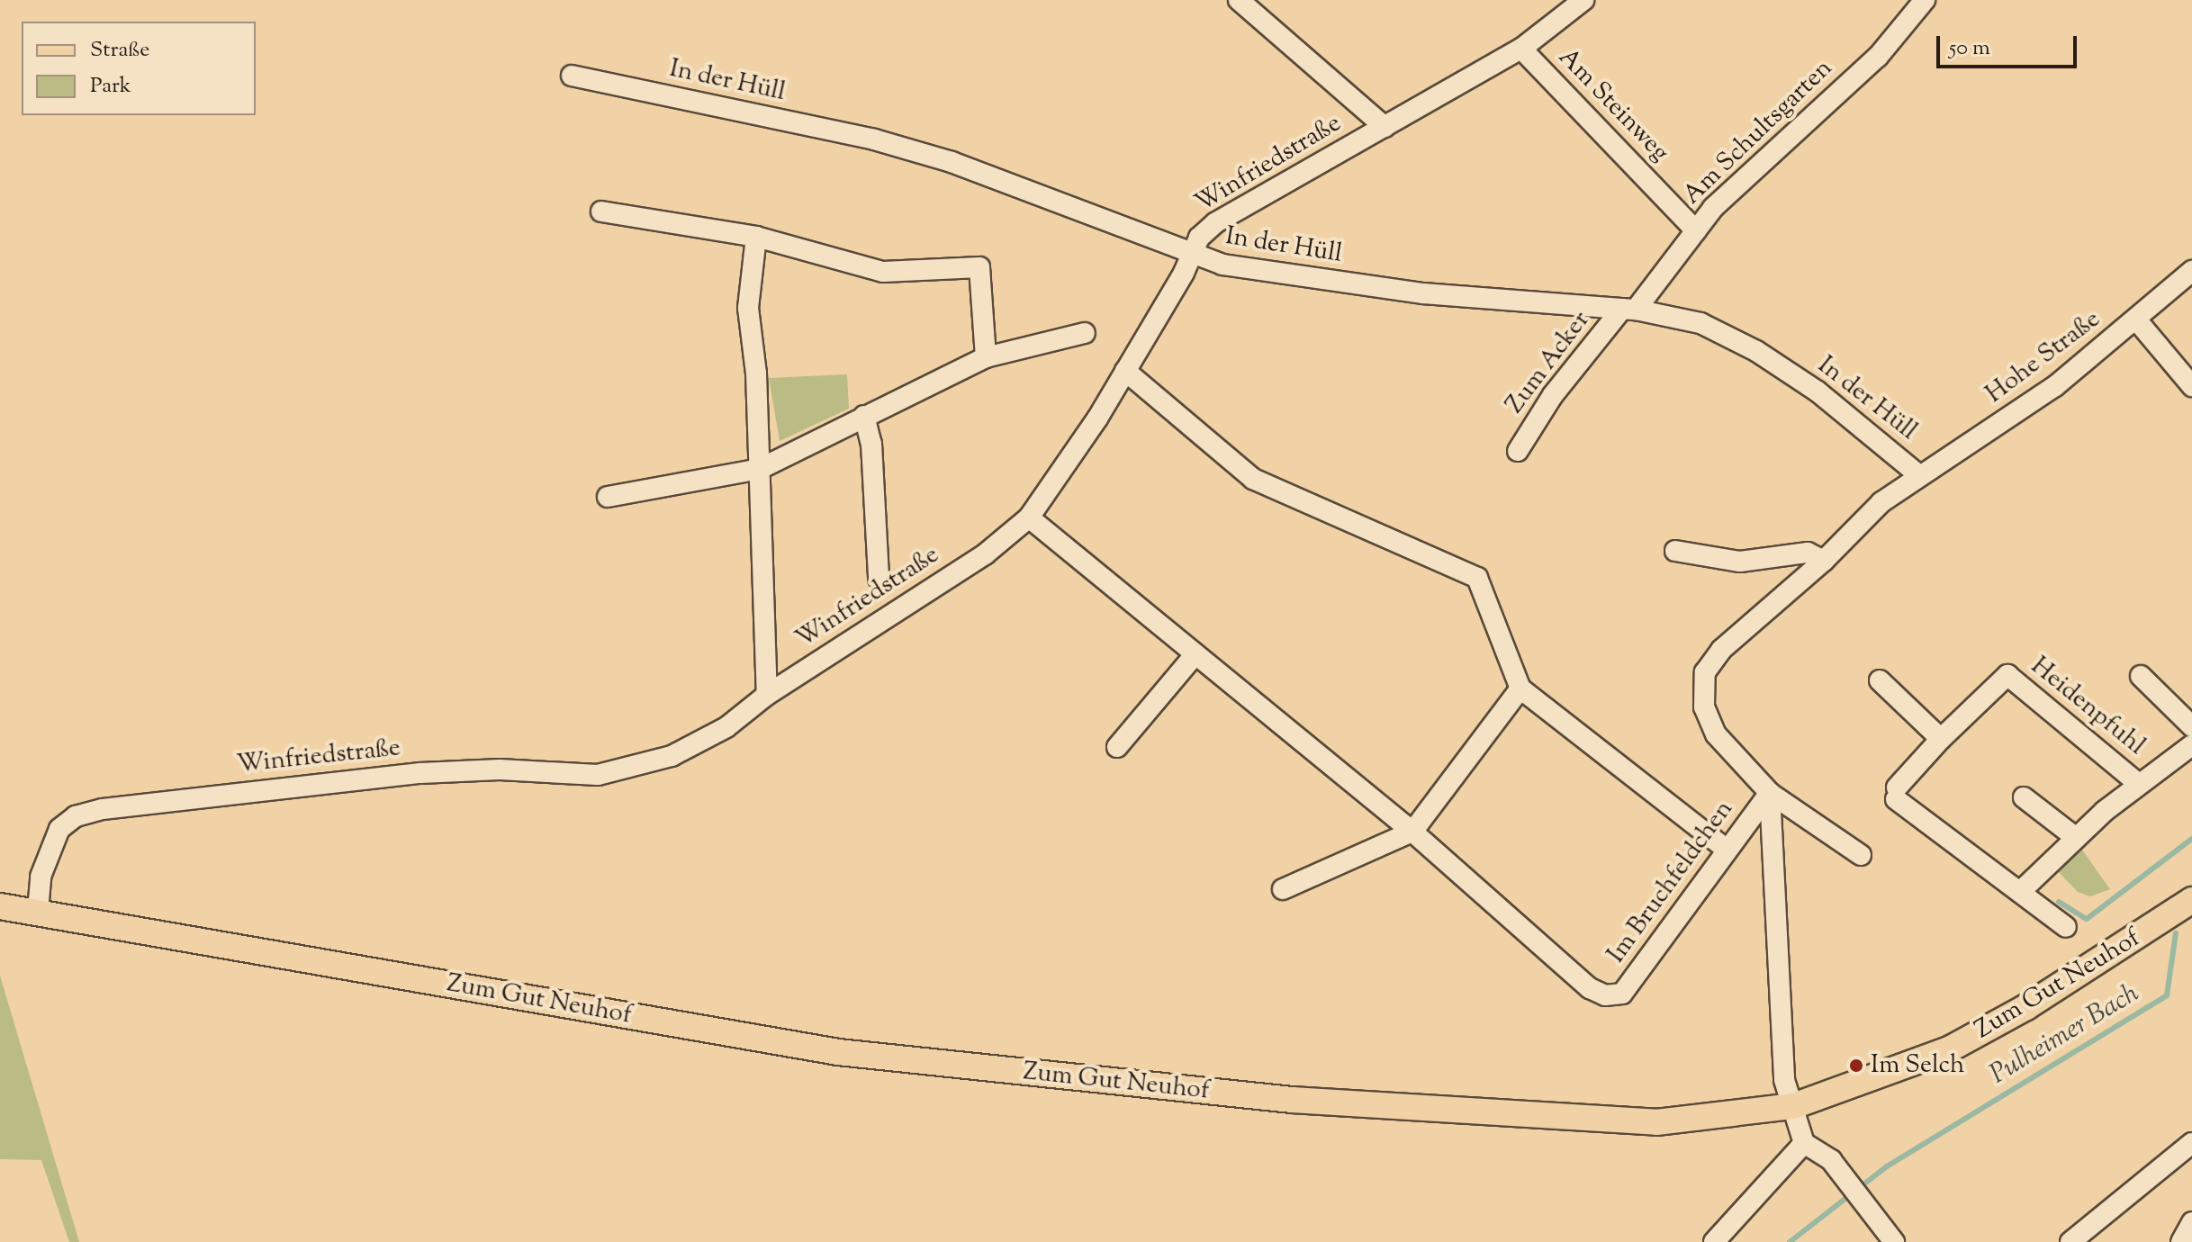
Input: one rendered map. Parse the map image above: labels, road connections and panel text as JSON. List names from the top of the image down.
{
  "streets": {
    "main road": ["Zum Gut Neuhof"],
    "street": [
      "In der Hüll",
      "Am Steinweg",
      "Am Schultsgarten",
      "Winfriedstraße",
      "Hohe Straße",
      "Zum Acker",
      "Heidenpfuhl",
      "Im Bruchfeldchen"
    ]
  },
  "crossings": [
    ["In der Hüll", "Am Schultsgarten"],
    ["In der Hüll", "Winfriedstraße"],
    ["In der Hüll", "Hohe Straße"],
    ["In der Hüll", "Zum Acker"],
    ["Am Steinweg", "Am Schultsgarten"],
    ["Am Steinweg", "Winfriedstraße"],
    ["Am Schultsgarten", "Zum Acker"],
    ["Winfriedstraße", "Im Bruchfeldchen"],
    ["Winfriedstraße", "Zum Gut Neuhof"]
  ],
  "water": ["Pulheimer Bach"],
  "places": ["Im Selch"],
  "legend": ["Straße", "Park"],
  "scale_bar": "50 m"
}
